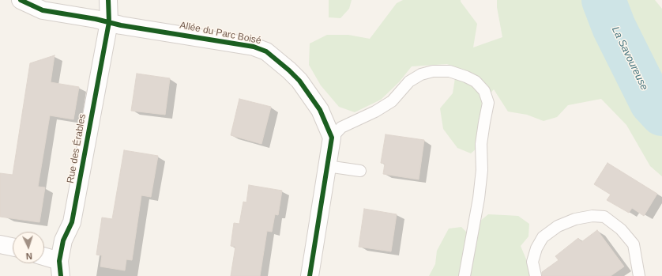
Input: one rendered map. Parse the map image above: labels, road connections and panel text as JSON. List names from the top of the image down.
{
  "streets": {
    "street": ["Allée du Parc Boisé", "Rue des Érables"]
  },
  "crossings": [
    ["Allée du Parc Boisé", "Rue des Érables"]
  ],
  "water": ["La Savoureuse"],
  "north": "bottom"
}
